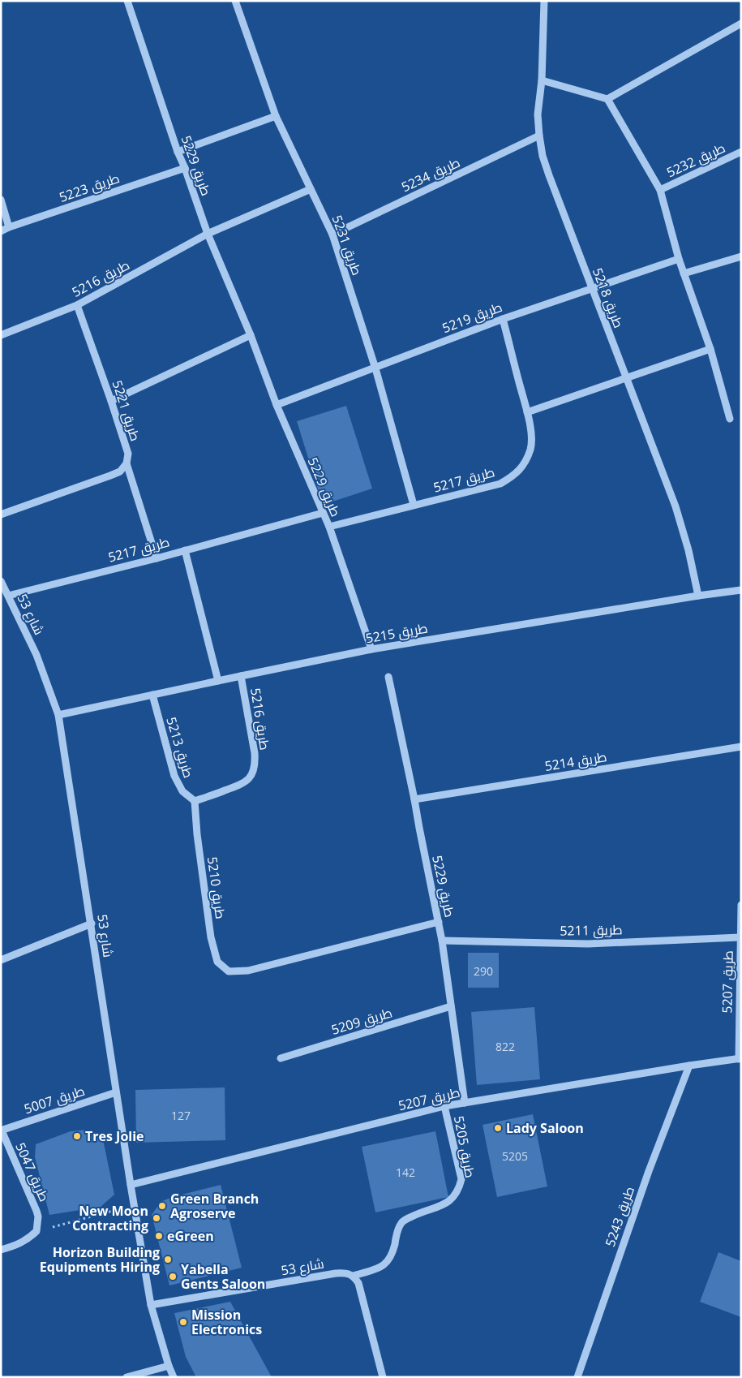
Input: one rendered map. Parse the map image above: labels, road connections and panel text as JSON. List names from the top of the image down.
{
  "streets": {
    "street": [
      "طريق 5232",
      "طريق 5229",
      "طريق 5234",
      "طريق 5223",
      "طريق 5231",
      "طريق 5216",
      "طريق 5218",
      "طريق 5219",
      "طريق 5221",
      "طريق 5217",
      "شارع 53",
      "طريق 5215",
      "طريق 5213",
      "طريق 5214",
      "طريق 5210",
      "طريق 5211",
      "طريق 5207",
      "طريق 5209",
      "طريق 5007",
      "طريق 5205",
      "طريق 5047",
      "طريق 5243"
    ]
  },
  "crossings": [
    ["طريق 5229", "طريق 5223"],
    ["طريق 5229", "طريق 5216"],
    ["طريق 5229", "طريق 5219"],
    ["طريق 5229", "طريق 5217"],
    ["طريق 5229", "طريق 5215"],
    ["طريق 5229", "طريق 5214"],
    ["طريق 5229", "طريق 5210"],
    ["طريق 5229", "طريق 5211"],
    ["طريق 5229", "طريق 5207"],
    ["طريق 5229", "طريق 5209"],
    ["طريق 5234", "طريق 5231"],
    ["طريق 5234", "طريق 5218"],
    ["طريق 5231", "طريق 5216"],
    ["طريق 5231", "طريق 5219"],
    ["طريق 5231", "طريق 5217"],
    ["طريق 5216", "طريق 5221"],
    ["طريق 5216", "طريق 5215"],
    ["طريق 5216", "طريق 5213"],
    ["طريق 5216", "طريق 5210"],
    ["طريق 5218", "طريق 5219"],
    ["طريق 5218", "طريق 5215"],
    ["طريق 5219", "طريق 5217"],
    ["طريق 5217", "شارع 53"],
    ["شارع 53", "طريق 5215"],
    ["شارع 53", "طريق 5207"],
    ["شارع 53", "طريق 5007"],
    ["شارع 53", "طريق 5205"],
    ["طريق 5215", "طريق 5213"],
    ["طريق 5213", "طريق 5210"],
    ["طريق 5211", "طريق 5207"],
    ["طريق 5207", "طريق 5205"],
    ["طريق 5207", "طريق 5243"],
    ["طريق 5007", "طريق 5047"]
  ],
  "places": [
    "Lady Saloon",
    "Tres Jolie",
    "Green Branch Agroserve",
    "New Moon Contracting",
    "eGreen",
    "Horizon Building Equipments Hiring",
    "Yabella Gents Saloon",
    "Mission Electronics"
  ],
  "house_numbers": [
    "290",
    "822",
    "127",
    "5205",
    "142"
  ]
}
